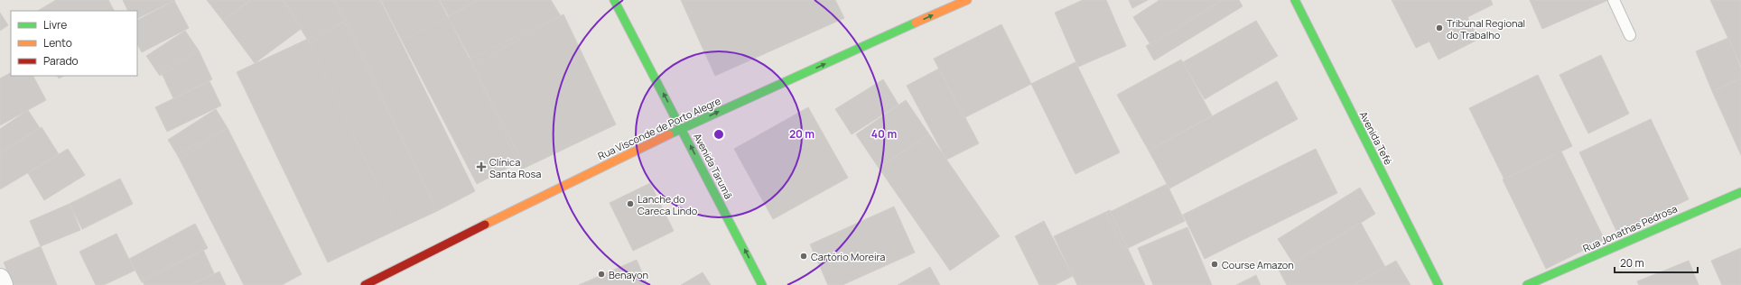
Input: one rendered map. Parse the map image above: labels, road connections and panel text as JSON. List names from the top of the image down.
{
  "streets": {
    "street": [
      "Rua Visconde de Porto Alegre",
      "Avenida Tefé",
      "Avenida Tarumã",
      "Rua Jonathas Pedrosa"
    ]
  },
  "crossings": [
    ["Rua Visconde de Porto Alegre", "Avenida Tarumã"]
  ],
  "one_way": ["Rua Visconde de Porto Alegre", "Avenida Tarumã"],
  "places": {
    "other": [
      "Tribunal Regional do Trabalho",
      "Lanche do Careca Lindo",
      "Cartório Moreira",
      "Course Amazon",
      "Benayon"
    ],
    "health": ["Clínica Santa Rosa"]
  },
  "legend": ["Livre", "Lento", "Parado"],
  "scale_bar": "20 m",
  "rings": ["20 m", "40 m"]
}
